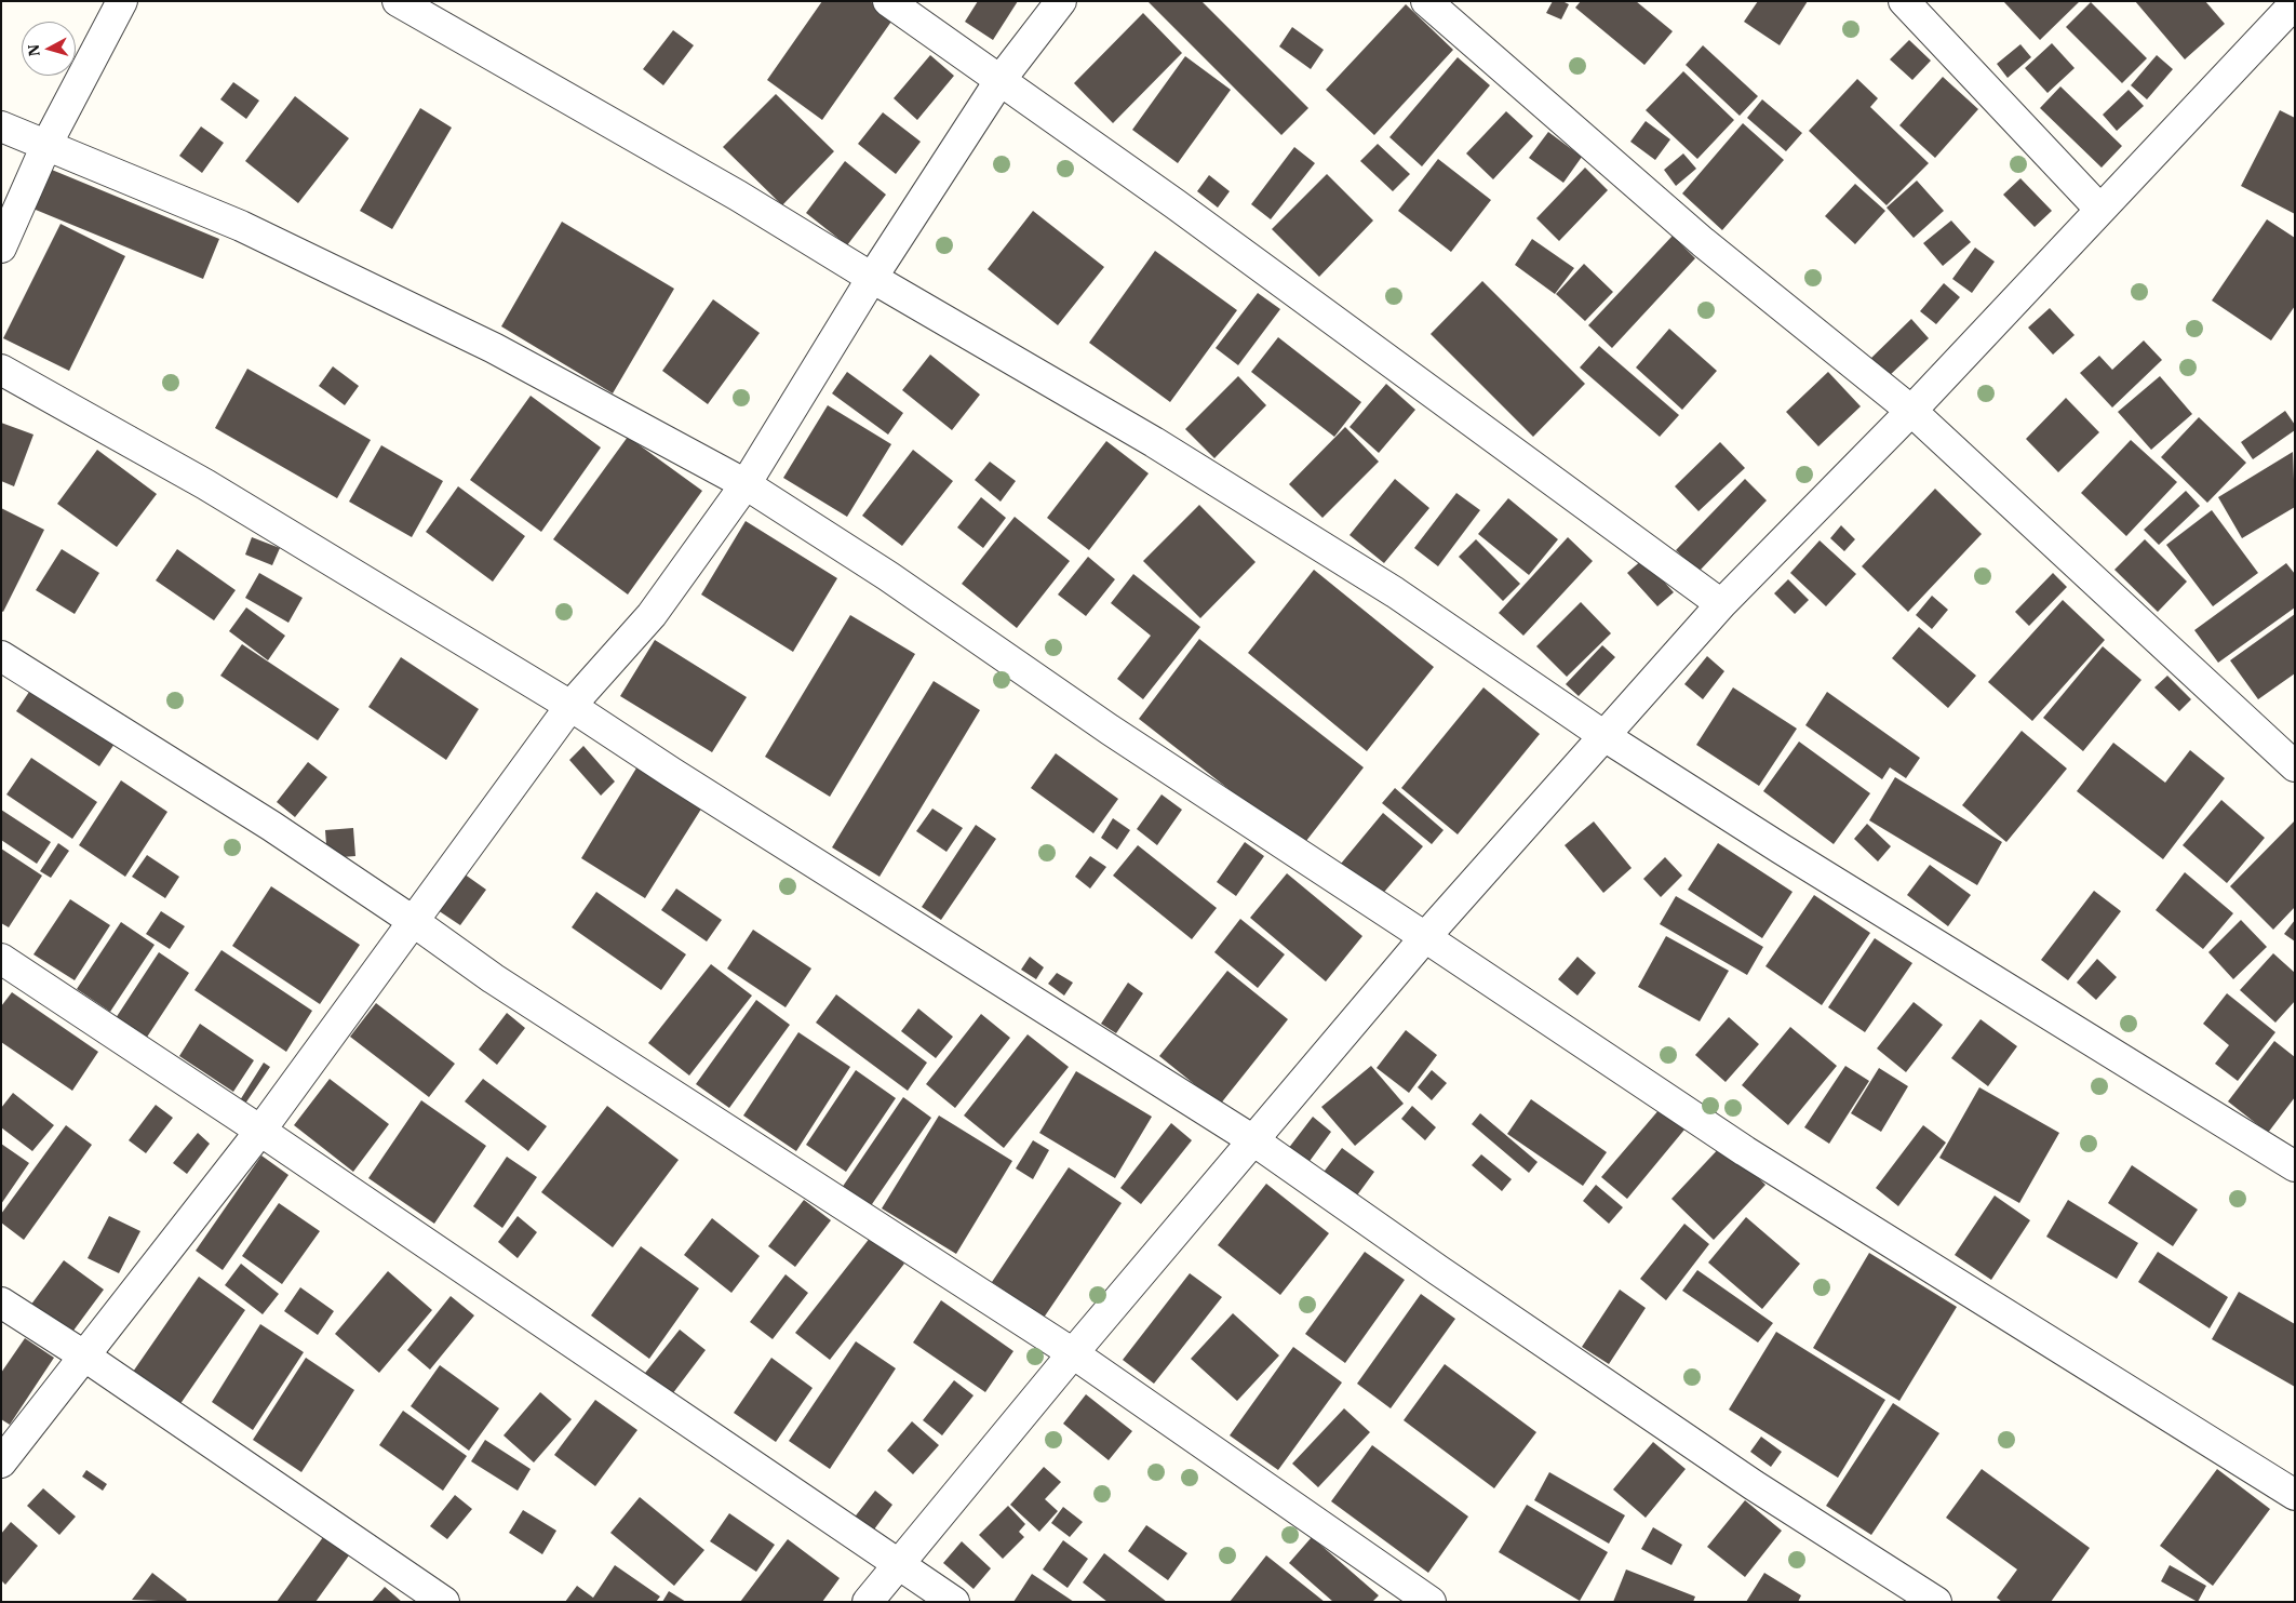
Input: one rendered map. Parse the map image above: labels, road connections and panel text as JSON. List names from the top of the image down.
{
  "north": "left"
}
